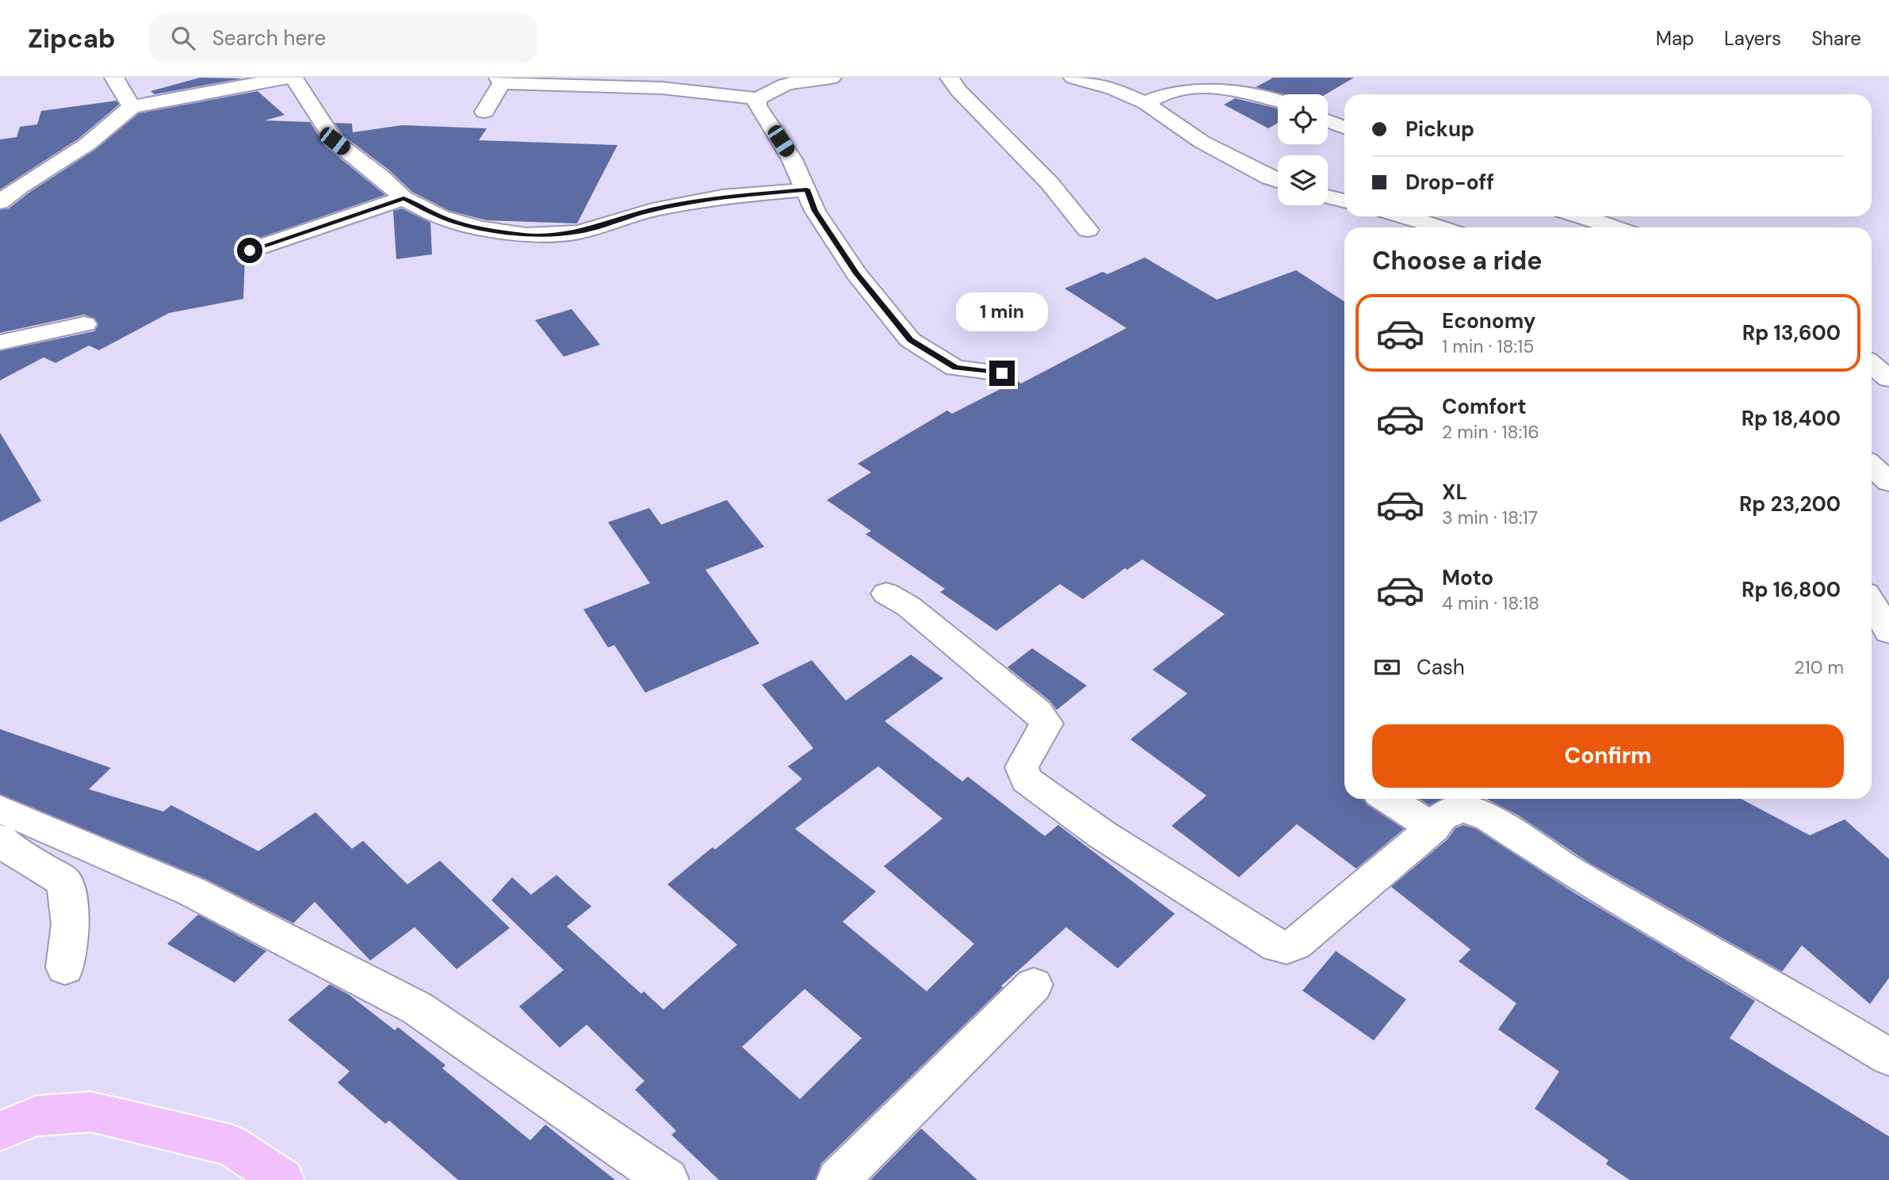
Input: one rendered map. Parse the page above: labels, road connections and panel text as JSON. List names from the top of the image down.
{
  "page": {
    "header": "Zipcab",
    "search": "Search here",
    "nav": ["Map", "Layers", "Share"],
    "banner": ["Pickup", "Drop-off"],
    "heading": "Choose a ride",
    "bubble": "1 min",
    "list": [
      {
        "name": "Economy",
        "note": "1 min · 18:15",
        "value": "Rp 13,600"
      },
      {
        "name": "Comfort",
        "note": "2 min · 18:16",
        "value": "Rp 18,400"
      },
      {
        "name": "XL",
        "note": "3 min · 18:17",
        "value": "Rp 23,200"
      },
      {
        "name": "Moto",
        "note": "4 min · 18:18",
        "value": "Rp 16,800"
      }
    ],
    "pay": ["Cash", "210 m"],
    "buttons": "Confirm"
  }
}
